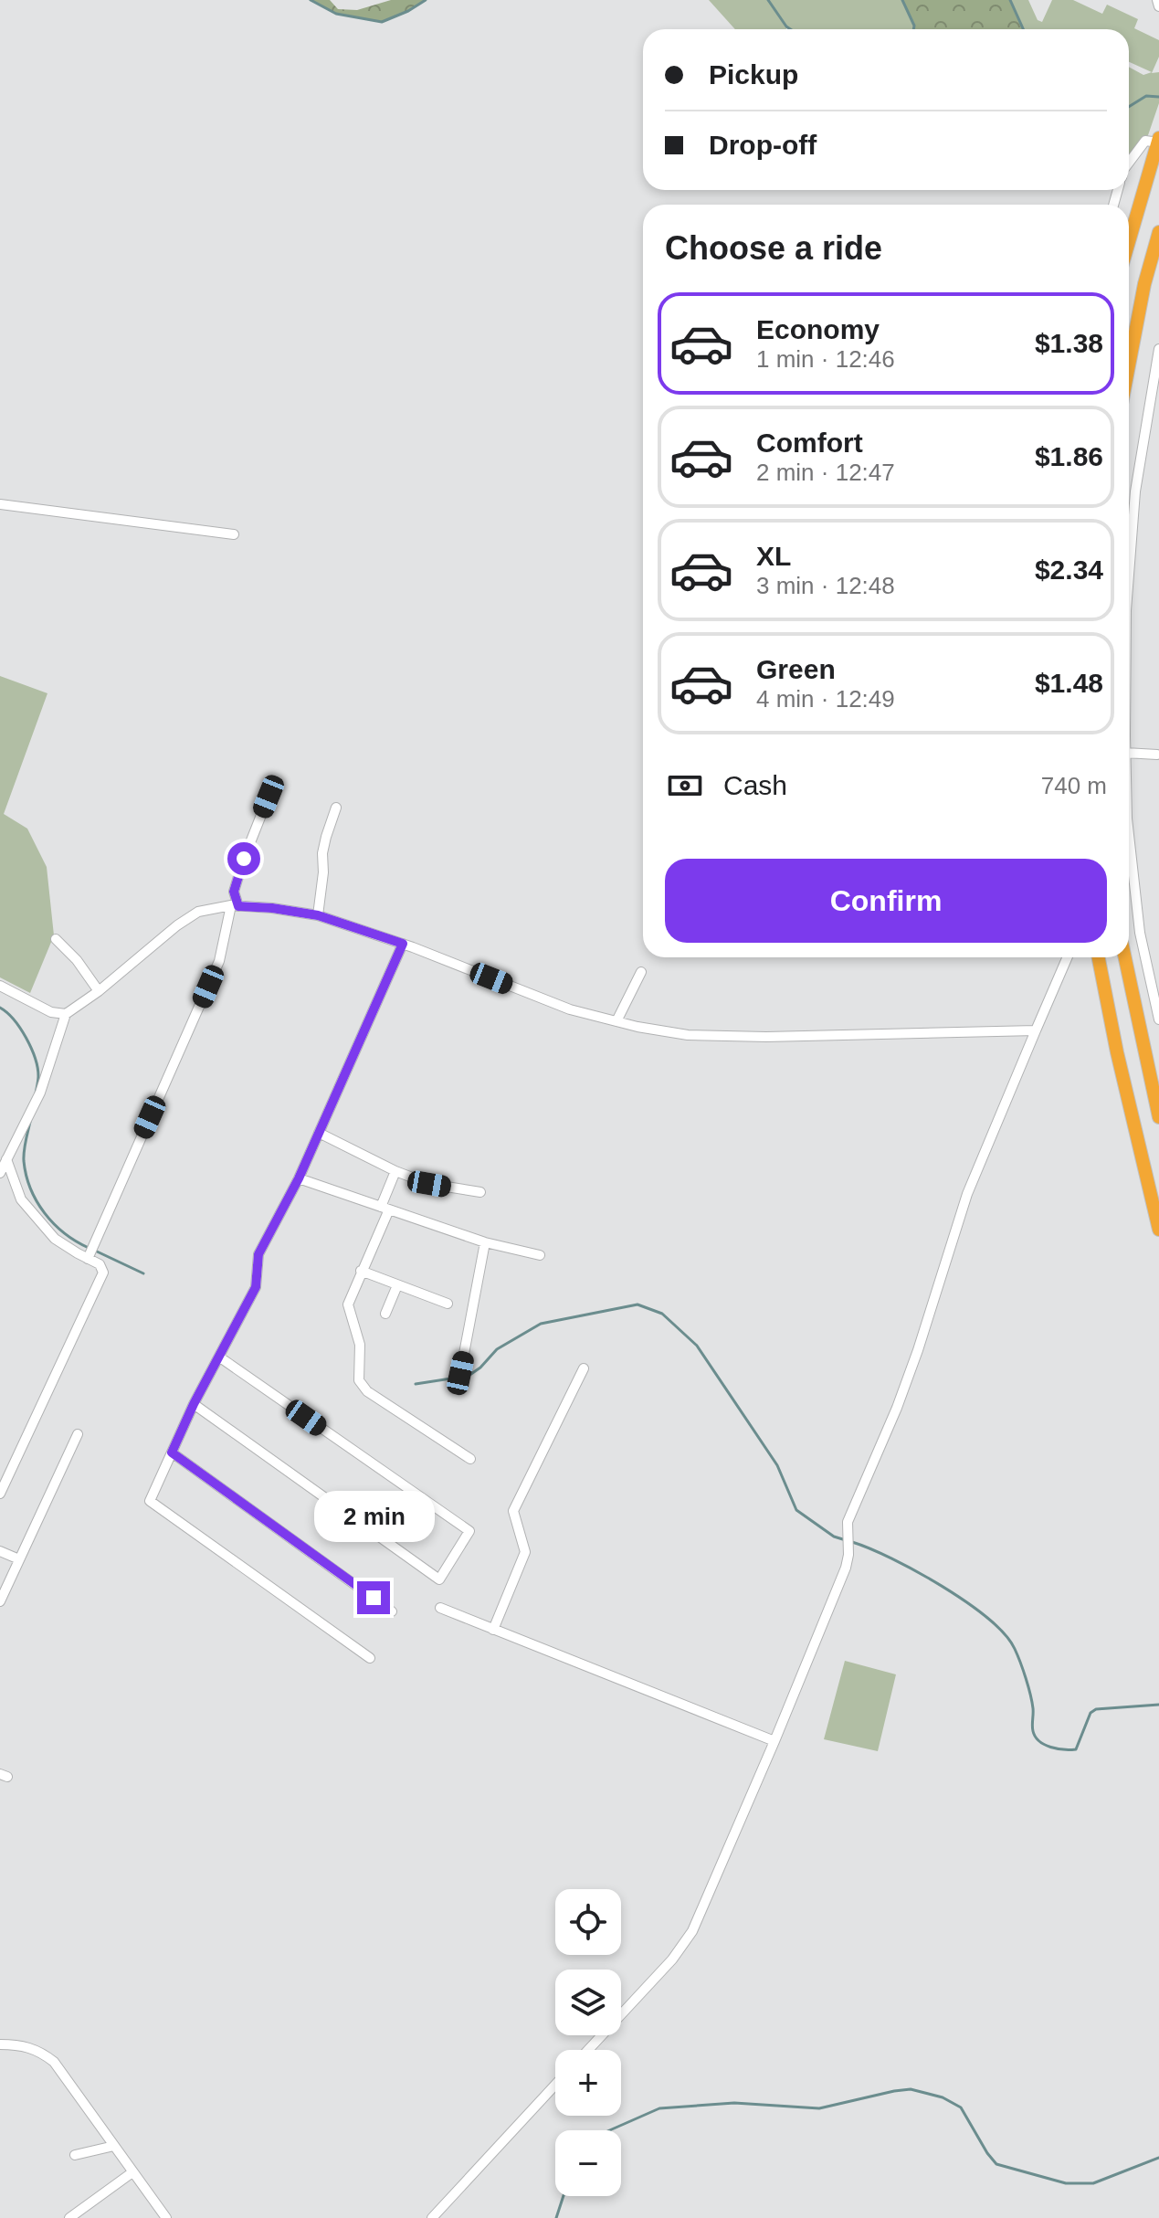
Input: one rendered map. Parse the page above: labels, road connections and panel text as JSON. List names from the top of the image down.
{
  "page": {
    "banner": ["Pickup", "Drop-off"],
    "heading": "Choose a ride",
    "list": [
      {
        "name": "Economy",
        "note": "1 min · 12:46",
        "value": "$1.38"
      },
      {
        "name": "Comfort",
        "note": "2 min · 12:47",
        "value": "$1.86"
      },
      {
        "name": "XL",
        "note": "3 min · 12:48",
        "value": "$2.34"
      },
      {
        "name": "Green",
        "note": "4 min · 12:49",
        "value": "$1.48"
      }
    ],
    "pay": ["Cash", "740 m"],
    "buttons": "Confirm",
    "bubble": "2 min",
    "map_buttons": ["+", "−"]
  }
}
